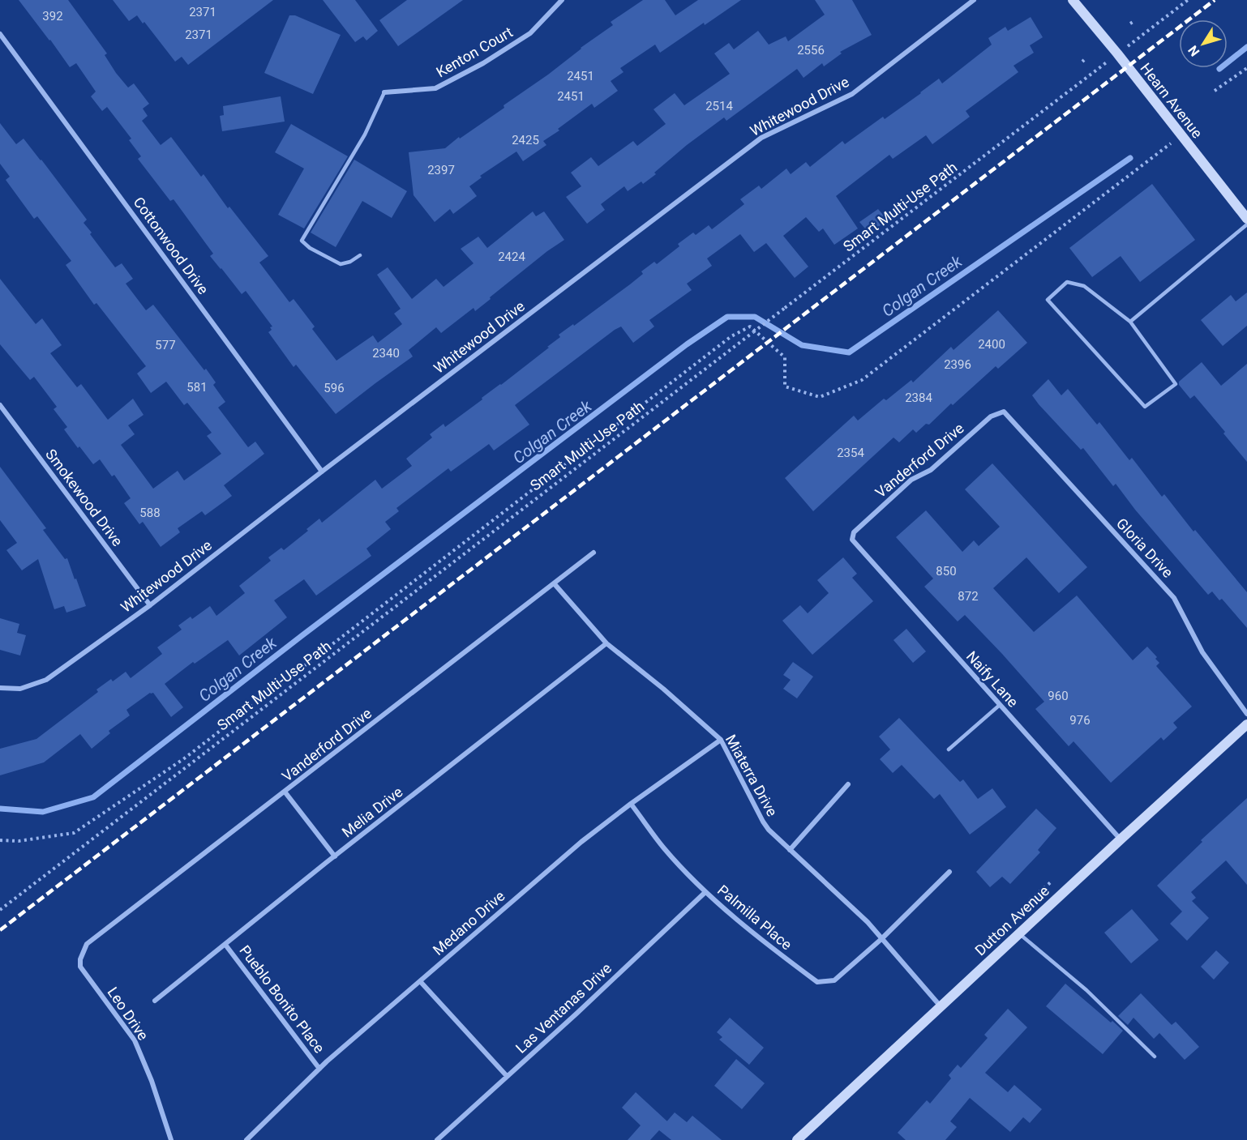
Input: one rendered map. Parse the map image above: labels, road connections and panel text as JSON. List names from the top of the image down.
{
  "streets": {
    "main road": ["Hearn Avenue", "Dutton Avenue"],
    "street": [
      "Kenton Court",
      "Whitewood Drive",
      "Cottonwood Drive",
      "Vanderford Drive",
      "Smokewood Drive",
      "Gloria Drive",
      "Naify Lane",
      "Miaterra Drive",
      "Melia Drive",
      "Palmilla Place",
      "Medano Drive",
      "Pueblo Bonito Place",
      "Las Ventanas Drive",
      "Leo Drive"
    ],
    "path": ["Smart Multi-Use Path"]
  },
  "crossings": [
    ["Hearn Avenue", "Smart Multi-Use Path"],
    ["Whitewood Drive", "Cottonwood Drive"],
    ["Whitewood Drive", "Smokewood Drive"],
    ["Vanderford Drive", "Gloria Drive"],
    ["Vanderford Drive", "Naify Lane"],
    ["Vanderford Drive", "Miaterra Drive"],
    ["Vanderford Drive", "Leo Drive"],
    ["Naify Lane", "Dutton Avenue"],
    ["Miaterra Drive", "Melia Drive"],
    ["Miaterra Drive", "Palmilla Place"],
    ["Miaterra Drive", "Dutton Avenue"],
    ["Miaterra Drive", "Medano Drive"],
    ["Melia Drive", "Pueblo Bonito Place"],
    ["Palmilla Place", "Medano Drive"],
    ["Palmilla Place", "Las Ventanas Drive"],
    ["Medano Drive", "Pueblo Bonito Place"]
  ],
  "water": ["Colgan Creek"],
  "house_numbers": [
    "2371",
    "392",
    "2371",
    "2556",
    "2451",
    "2451",
    "2514",
    "2425",
    "2397",
    "2424",
    "2400",
    "577",
    "2340",
    "2396",
    "581",
    "596",
    "2384",
    "2354",
    "588",
    "850",
    "872",
    "960",
    "976"
  ],
  "north": "bottom left"
}
